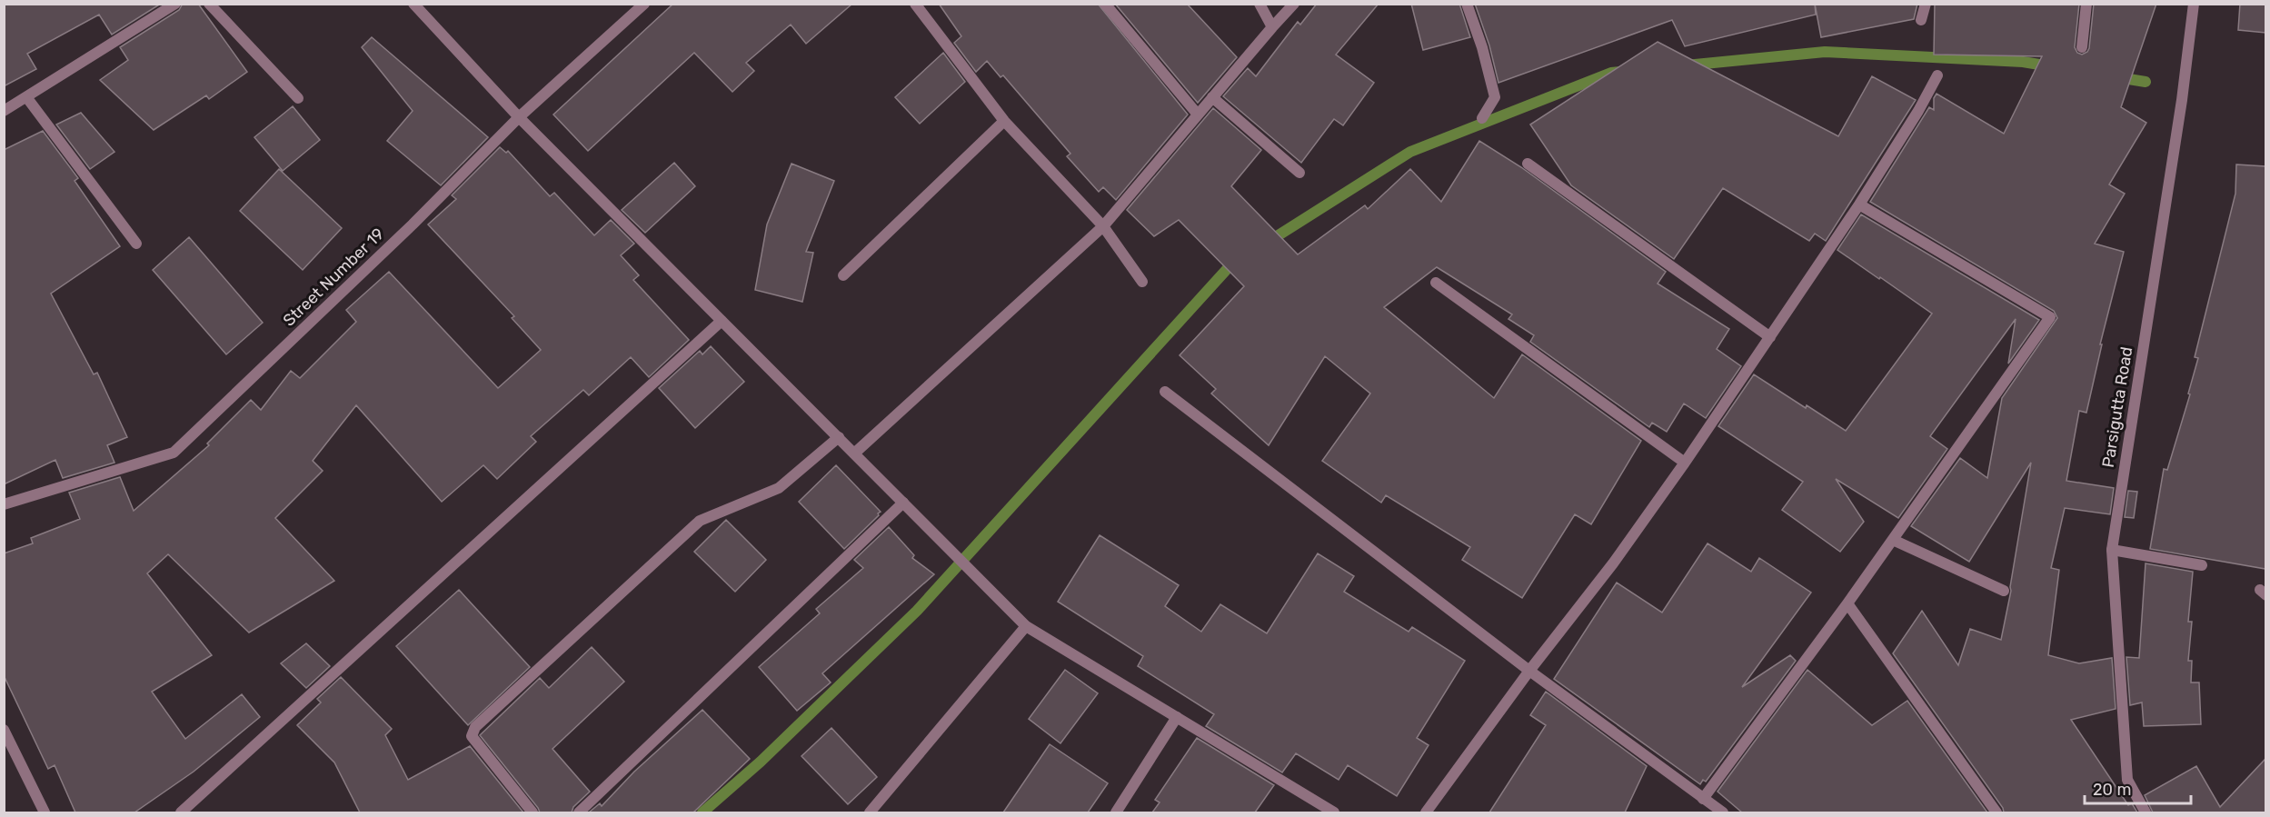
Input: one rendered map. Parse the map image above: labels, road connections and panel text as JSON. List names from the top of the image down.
{
  "streets": {
    "street": ["Street Number 19", "Parsigutta Road"]
  },
  "scale_bar": "20 m"
}
